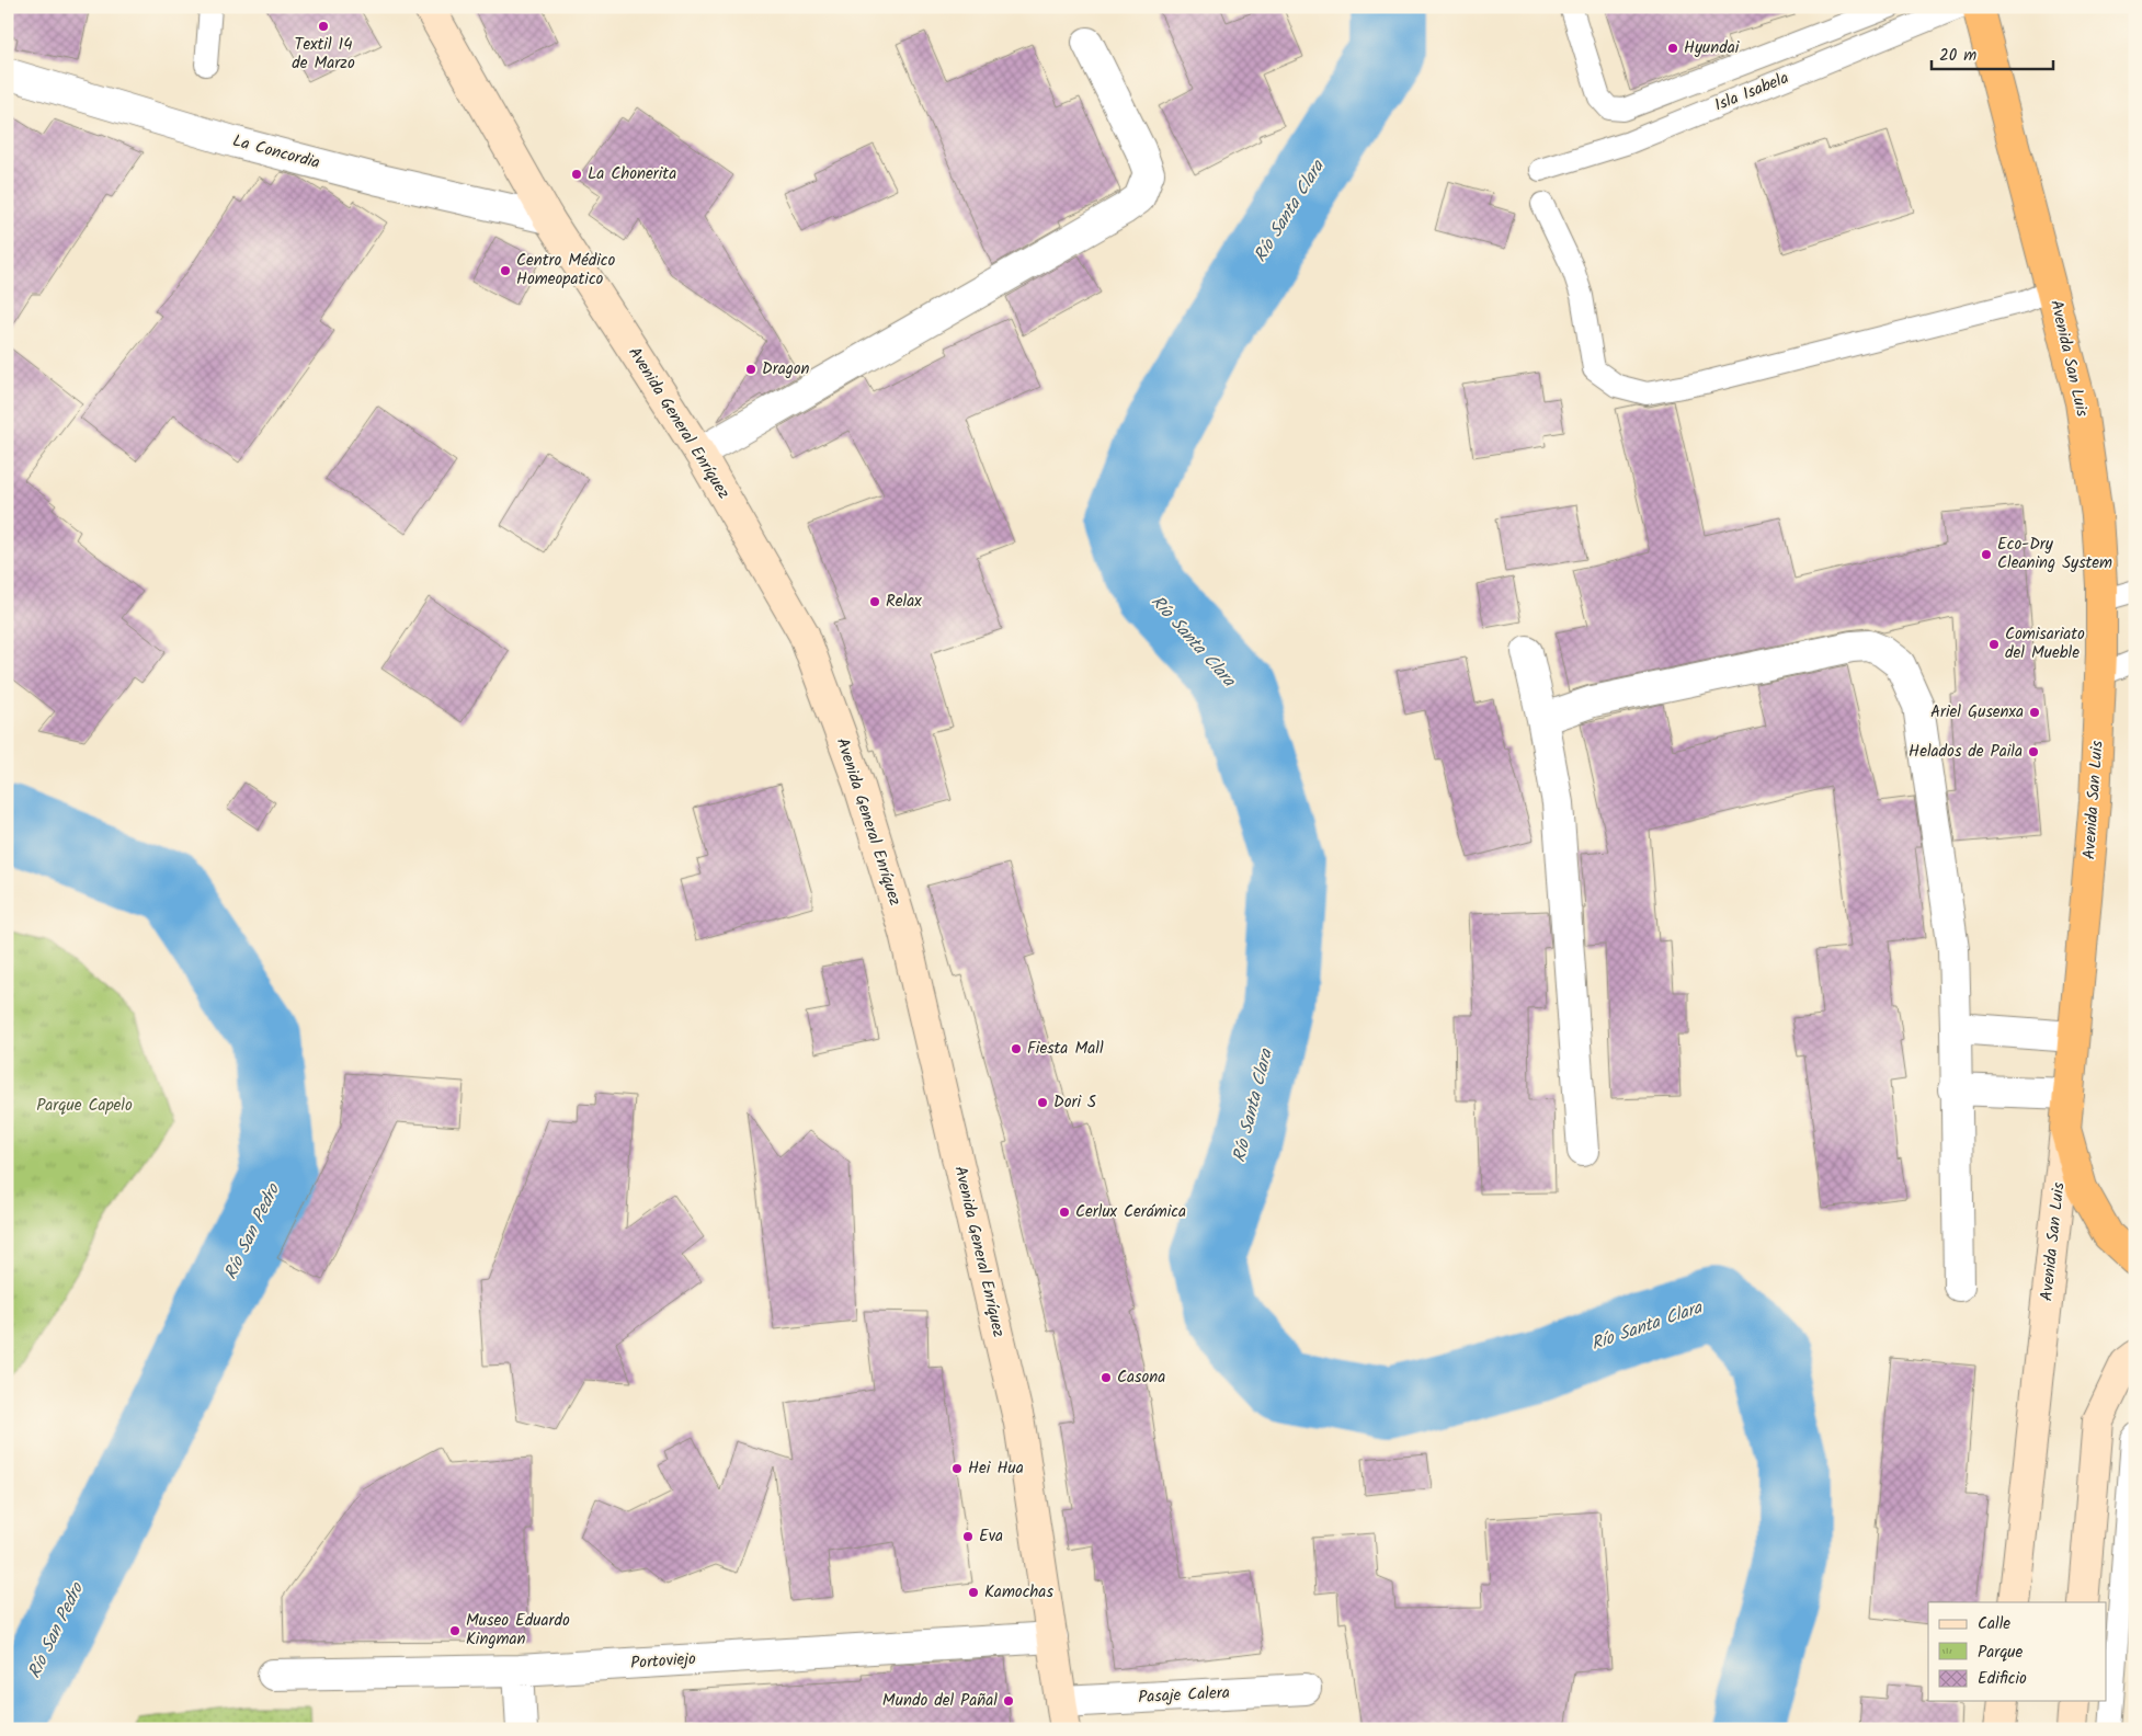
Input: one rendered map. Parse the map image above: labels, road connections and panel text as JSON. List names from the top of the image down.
{
  "streets": {
    "highway": ["Avenida San Luis"],
    "main road": ["Avenida General Enríquez"],
    "street": ["La Concordia", "Portoviejo", "Pasaje Calera"],
    "lane": ["Isla Isabela"]
  },
  "crossings": [
    ["La Concordia", "Avenida General Enríquez"],
    ["Avenida General Enríquez", "Portoviejo"],
    ["Avenida General Enríquez", "Pasaje Calera"]
  ],
  "water": ["Río Santa Clara", "Río San Pedro"],
  "parks": ["Parque Capelo"],
  "places": [
    "Textil 14 de Marzo",
    "Hyundai",
    "La Chonerita",
    "Centro Médico Homeopatico",
    "Dragon",
    "Eco-Dry Cleaning System",
    "Relax",
    "Comisariato del Mueble",
    "Ariel Gusenxa",
    "Helados de Paila",
    "Fiesta Mall",
    "Dori S",
    "Cerlux Cerámica",
    "Casona",
    "Hei Hua",
    "Eva",
    "Kamochas",
    "Museo Eduardo Kingman",
    "Mundo del Pañal"
  ],
  "legend": ["Calle", "Parque", "Edificio"],
  "scale_bar": "20 m"
}
